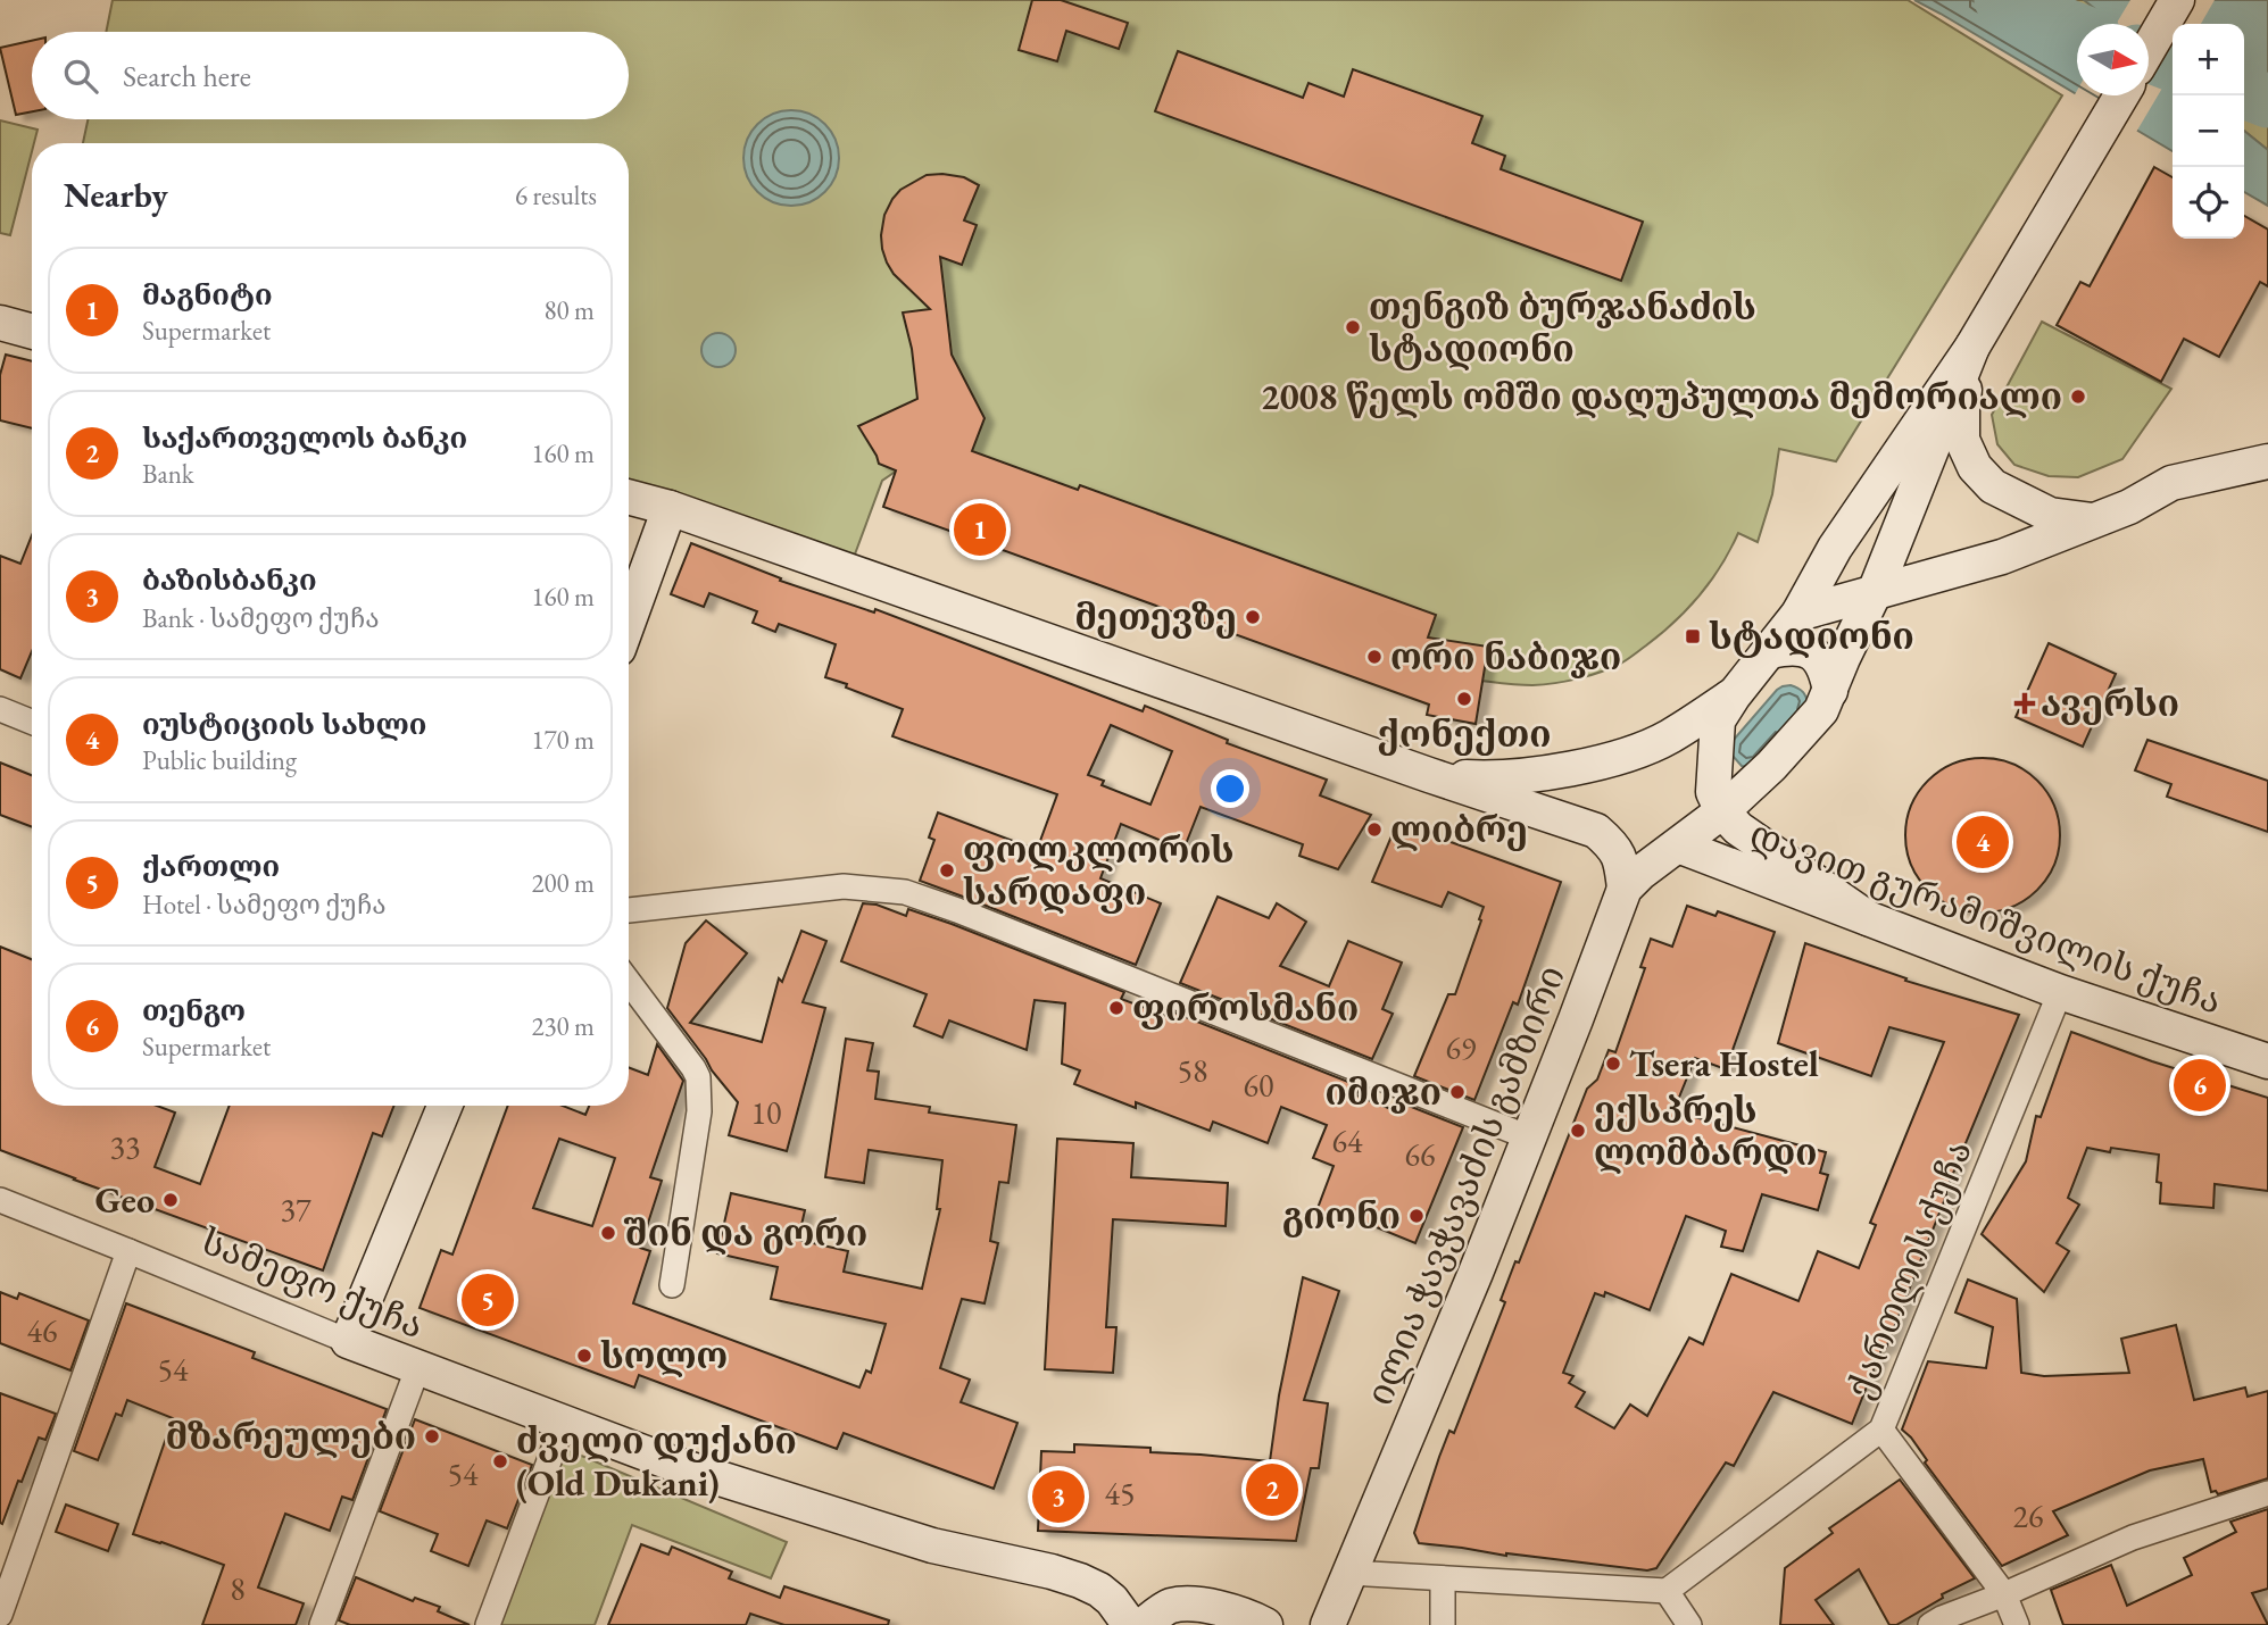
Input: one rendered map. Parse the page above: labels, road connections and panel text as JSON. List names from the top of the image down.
{
  "streets": {
    "main road": ["დავით გურამიშვილის ქუჩა", "ილია ჭავჭავაძის გამზირი", "სამეფო ქუჩა"],
    "street": ["ქართლის ქუჩა"]
  },
  "crossings": [
    ["დავით გურამიშვილის ქუჩა", "ილია ჭავჭავაძის გამზირი"],
    ["დავით გურამიშვილის ქუჩა", "ქართლის ქუჩა"]
  ],
  "places": {
    "other": [
      "თენგიზ ბურჯანაძის სტადიონი",
      "2008 წელს ომში დაღუპულთა მემორიალი",
      "მეთევზე",
      "ორი ნაბიჯი",
      "ქონექთი",
      "ლიბრე",
      "ფოლკლორის სარდაფი",
      "ფიროსმანი",
      "Tsera Hostel",
      "იმიჯი",
      "ექსპრეს ლომბარდი",
      "Geo",
      "გიონი",
      "შინ და გორი",
      "სოლო",
      "მზარეულები",
      "ძველი დუქანი (Old Dukani)"
    ],
    "transit": ["სტადიონი"],
    "health": ["ავერსი"]
  },
  "house_numbers": [
    "69",
    "58",
    "60",
    "10",
    "64",
    "33",
    "66",
    "37",
    "46",
    "54",
    "54",
    "45",
    "26",
    "8"
  ],
  "north": "right",
  "page": {
    "map_buttons": ["+", "−"],
    "search": "Search here",
    "heading": ["Nearby", "6 results"],
    "list": [
      {
        "mark": "1",
        "name": "მაგნიტი",
        "note": "Supermarket",
        "value": "80 m"
      },
      {
        "mark": "2",
        "name": "საქართველოს ბანკი",
        "note": "Bank",
        "value": "160 m"
      },
      {
        "mark": "3",
        "name": "ბაზისბანკი",
        "note": "Bank · სამეფო ქუჩა",
        "value": "160 m"
      },
      {
        "mark": "4",
        "name": "იუსტიციის სახლი",
        "note": "Public building",
        "value": "170 m"
      },
      {
        "mark": "5",
        "name": "ქართლი",
        "note": "Hotel · სამეფო ქუჩა",
        "value": "200 m"
      },
      {
        "mark": "6",
        "name": "თენგო",
        "note": "Supermarket",
        "value": "230 m"
      }
    ],
    "pins": [
      "1",
      "4",
      "6",
      "5",
      "2",
      "3"
    ]
  }
}
